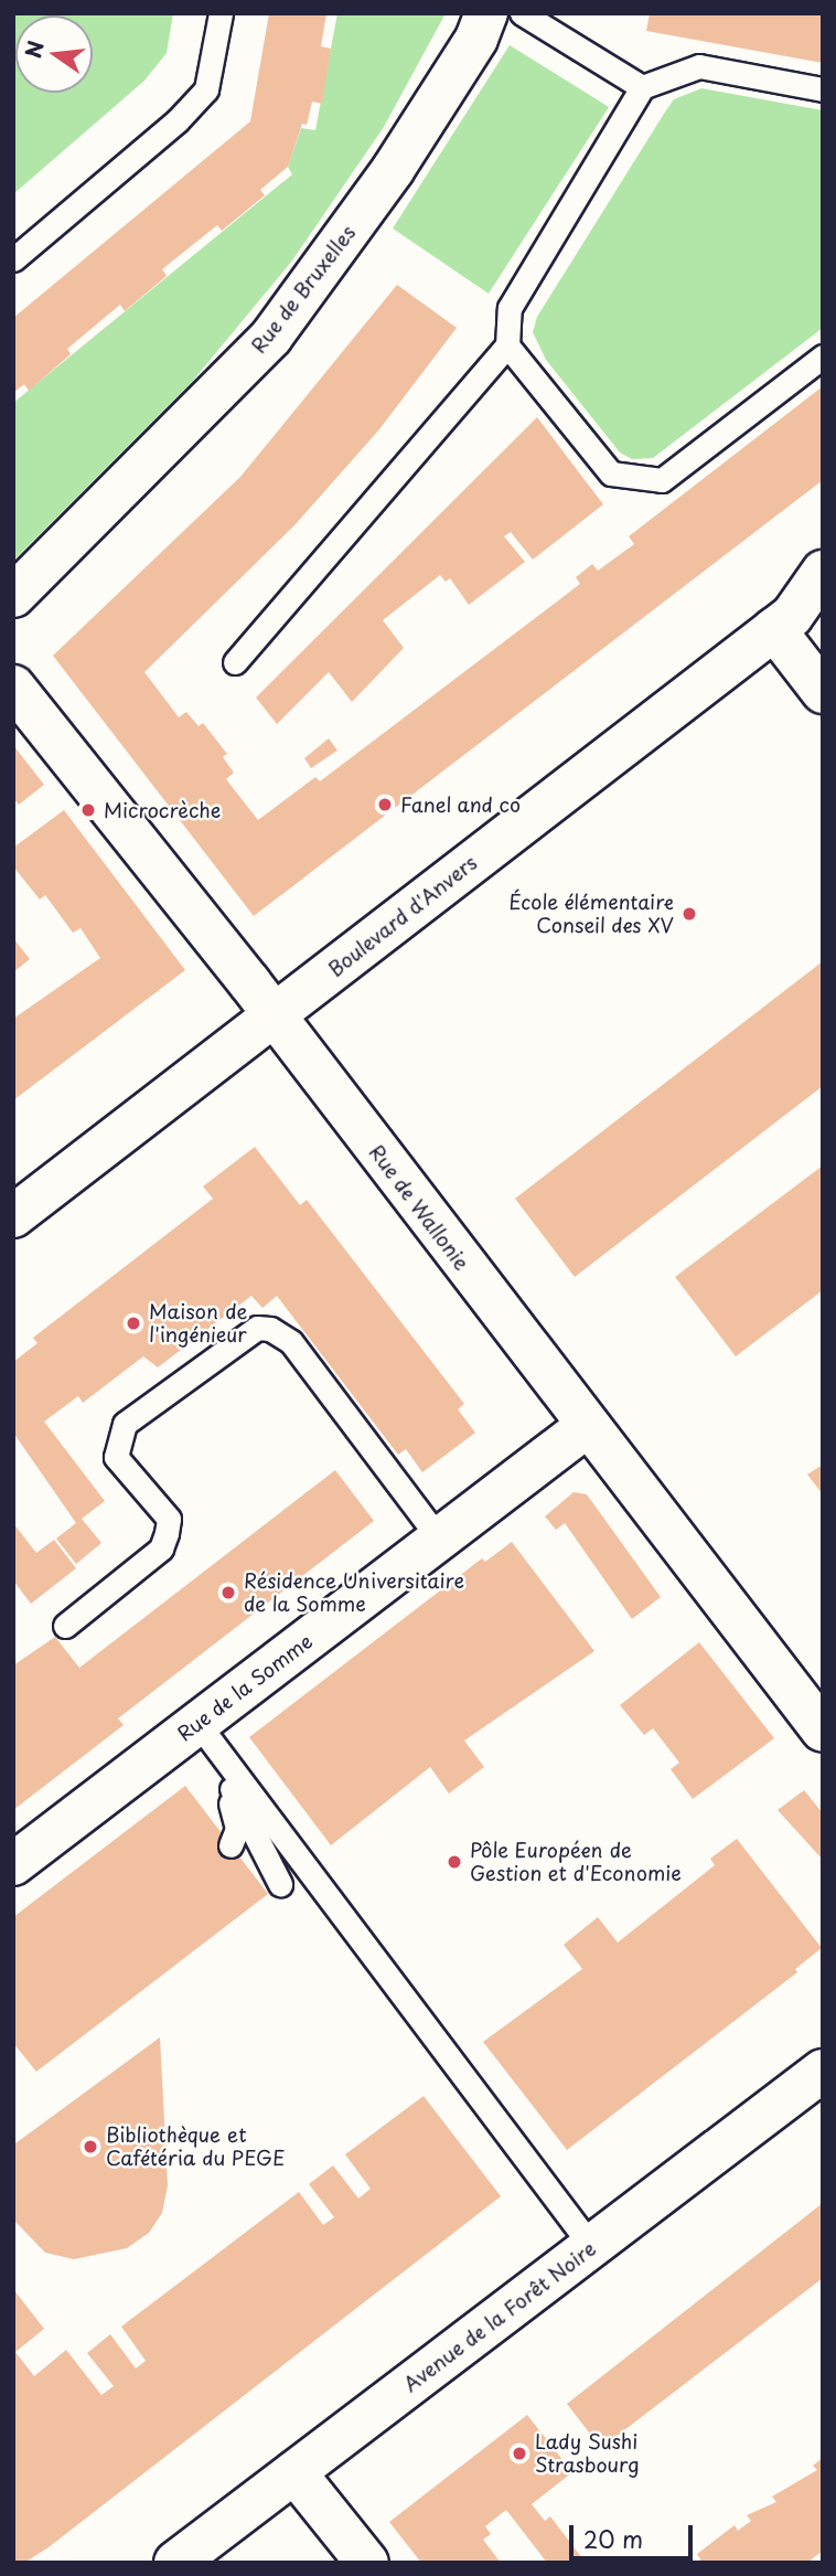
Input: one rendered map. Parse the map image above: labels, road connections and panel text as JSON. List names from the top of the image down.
{
  "streets": {
    "street": [
      "Rue de Bruxelles",
      "Boulevard d'Anvers",
      "Rue de Wallonie",
      "Rue de la Somme",
      "Avenue de la Forêt Noire"
    ]
  },
  "crossings": [
    ["Boulevard d'Anvers", "Rue de Wallonie"],
    ["Rue de Wallonie", "Rue de la Somme"]
  ],
  "places": [
    "Fanel and co",
    "Microcrèche",
    "École élémentaire Conseil des XV",
    "Maison de l'ingénieur",
    "Résidence Universitaire de la Somme",
    "Pôle Européen de Gestion et d'Economie",
    "Bibliothèque et Cafétéria du PEGE",
    "Lady Sushi Strasbourg"
  ],
  "scale_bar": "20 m",
  "north": "left"
}
